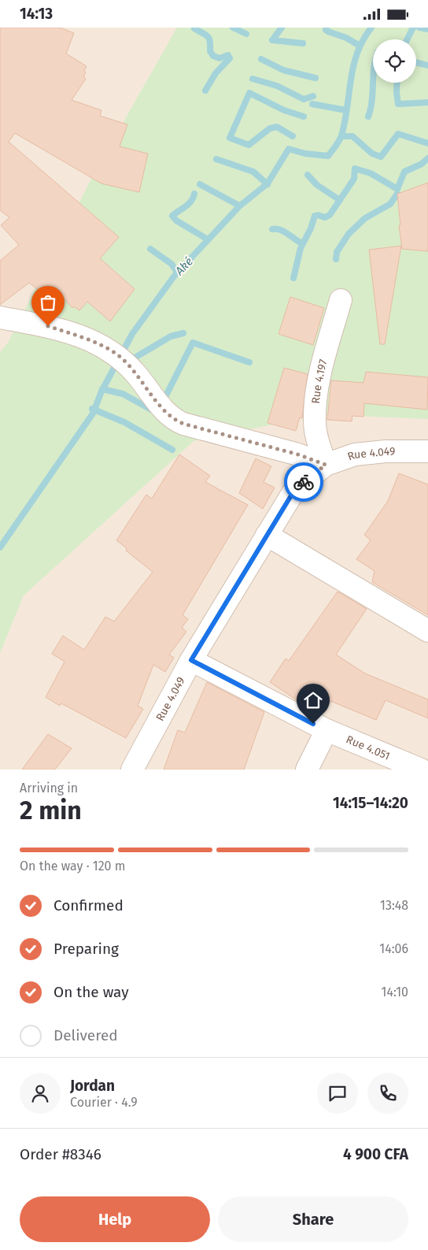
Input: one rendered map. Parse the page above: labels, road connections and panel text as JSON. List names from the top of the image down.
{
  "streets": {
    "street": ["Rue 4.197", "Rue 4.049", "Rue 4.051"]
  },
  "crossings": [
    ["Rue 4.197", "Rue 4.049"],
    ["Rue 4.049", "Rue 4.051"]
  ],
  "water": ["Aké"],
  "page": {
    "status": "14:13",
    "heading": ["2 min", "Arriving in", "14:15–14:20"],
    "panel": [
      "Jordan",
      "Courier · 4.9",
      "Order #8346",
      "4 900 CFA"
    ],
    "bar": "On the way · 120 m",
    "list": [
      ["Confirmed", "13:48"],
      ["Preparing", "14:06"],
      ["On the way", "14:10"],
      "Delivered"
    ],
    "buttons": ["Help", "Share"]
  }
}
